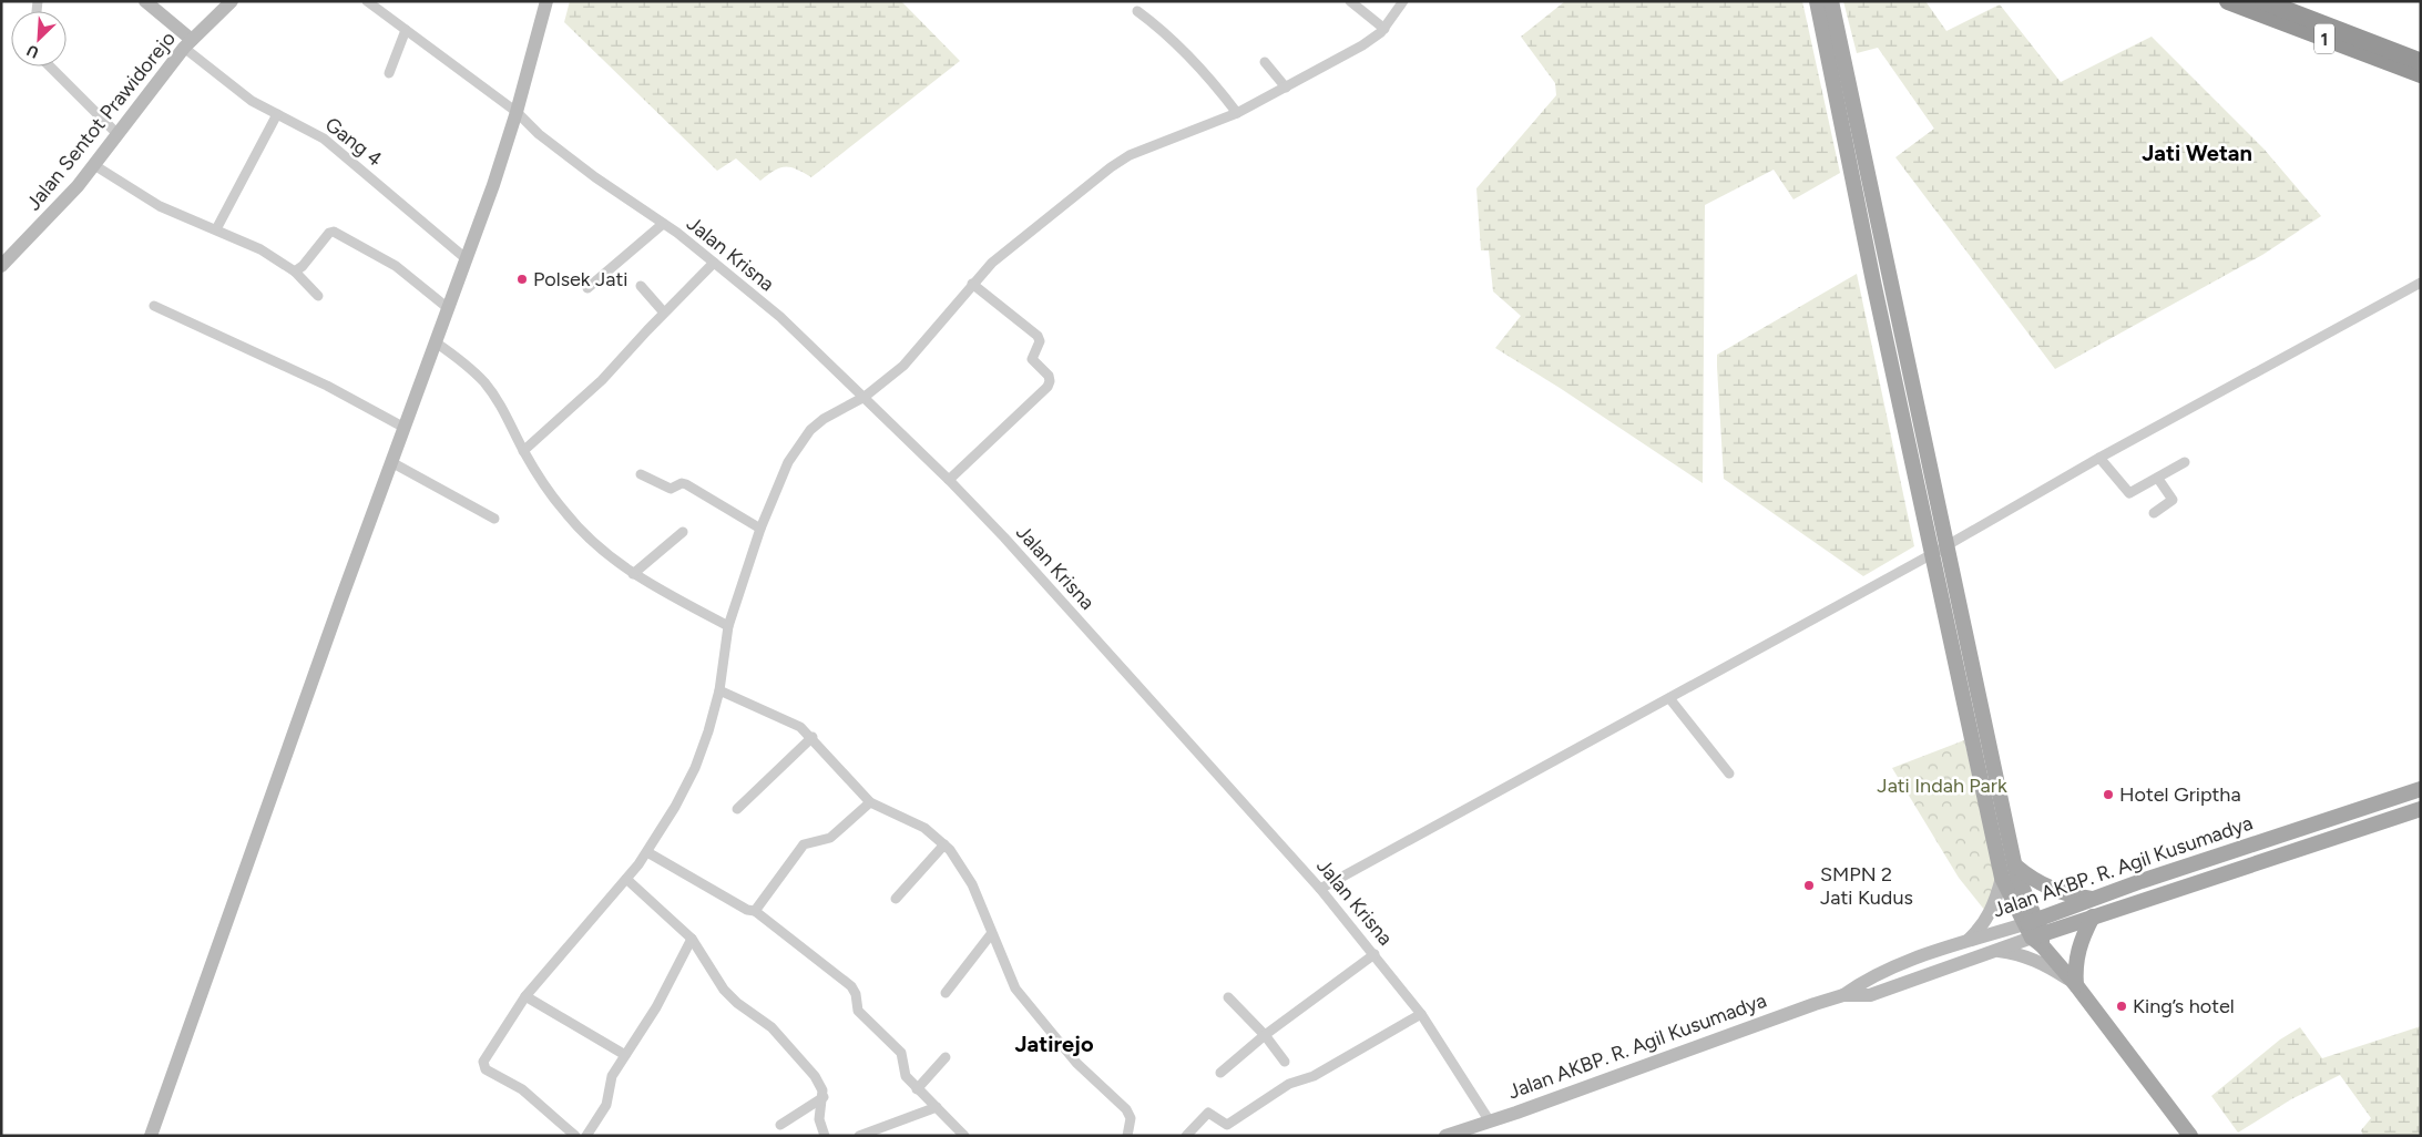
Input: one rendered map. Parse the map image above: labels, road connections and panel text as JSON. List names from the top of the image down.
{
  "streets": {
    "highway": ["1"],
    "main road": ["Jalan Sentot Prawidorejo", "Jalan AKBP. R. Agil Kusumadya"],
    "street": ["Gang 4", "Jalan Krisna"]
  },
  "crossings": [
    ["Jalan Sentot Prawidorejo", "Gang 4"],
    ["Jalan Krisna", "Jalan AKBP. R. Agil Kusumadya"]
  ],
  "districts": ["Jati Wetan", "Jatirejo"],
  "parks": ["Jati Indah Park"],
  "places": [
    "Polsek Jati",
    "Hotel Griptha",
    "SMPN 2 Jati Kudus",
    "King’s hotel"
  ],
  "north": "bottom left"
}
